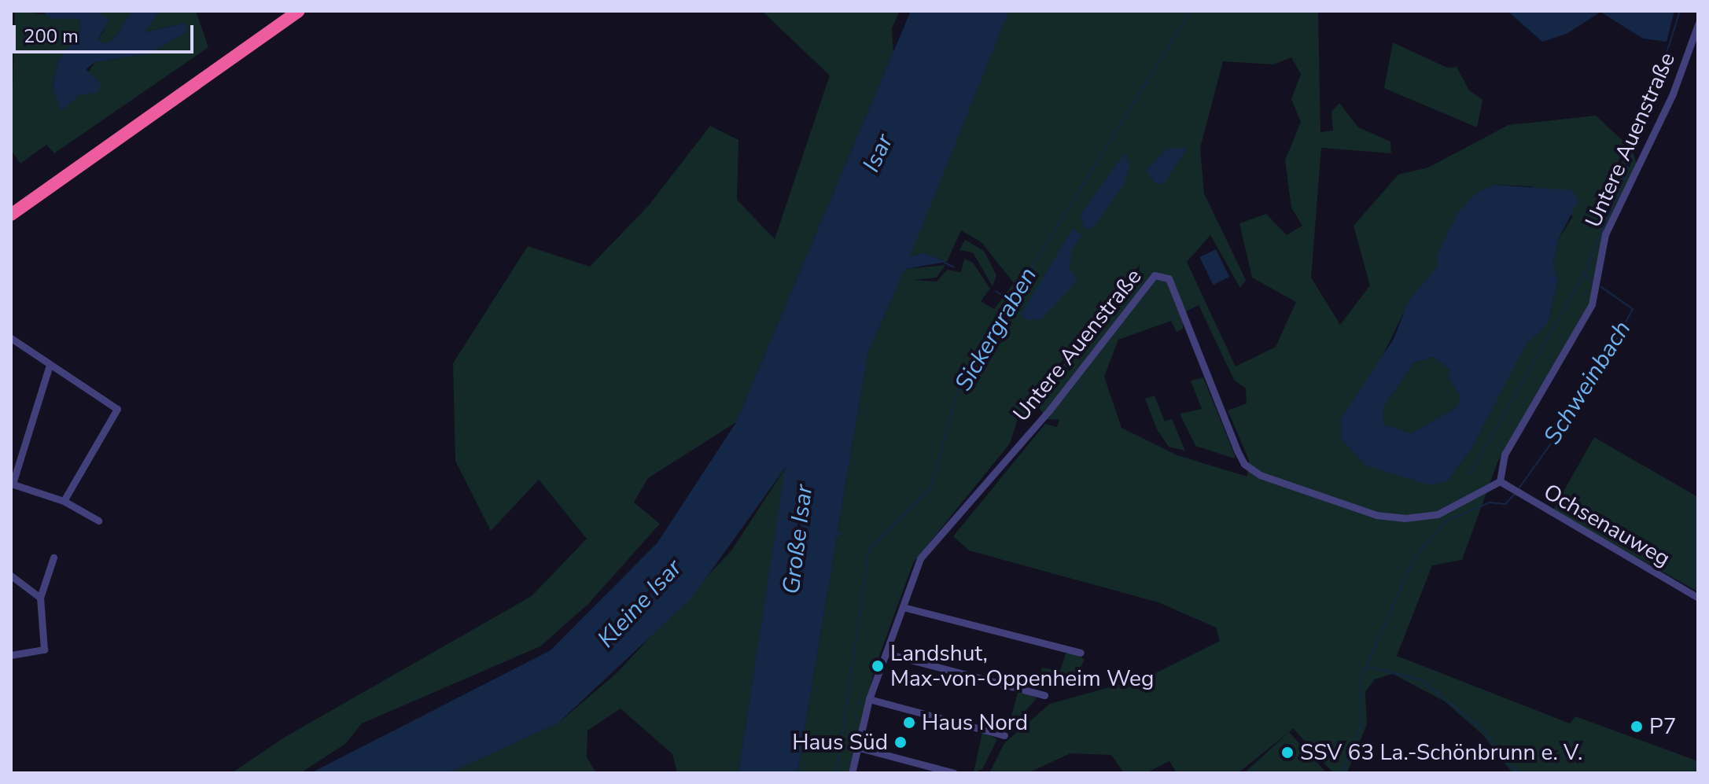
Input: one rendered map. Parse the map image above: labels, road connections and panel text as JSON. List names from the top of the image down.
{
  "streets": {
    "street": ["Untere Auenstraße", "Ochsenauweg"]
  },
  "crossings": [
    ["Untere Auenstraße", "Ochsenauweg"]
  ],
  "water": [
    "Isar",
    "Sickergraben",
    "Schweinbach",
    "Große Isar",
    "Kleine Isar"
  ],
  "places": [
    "Landshut, Max-von-Oppenheim Weg",
    "Haus Nord",
    "P7",
    "Haus Süd",
    "SSV 63 La.-Schönbrunn e. V."
  ],
  "scale_bar": "200 m"
}
